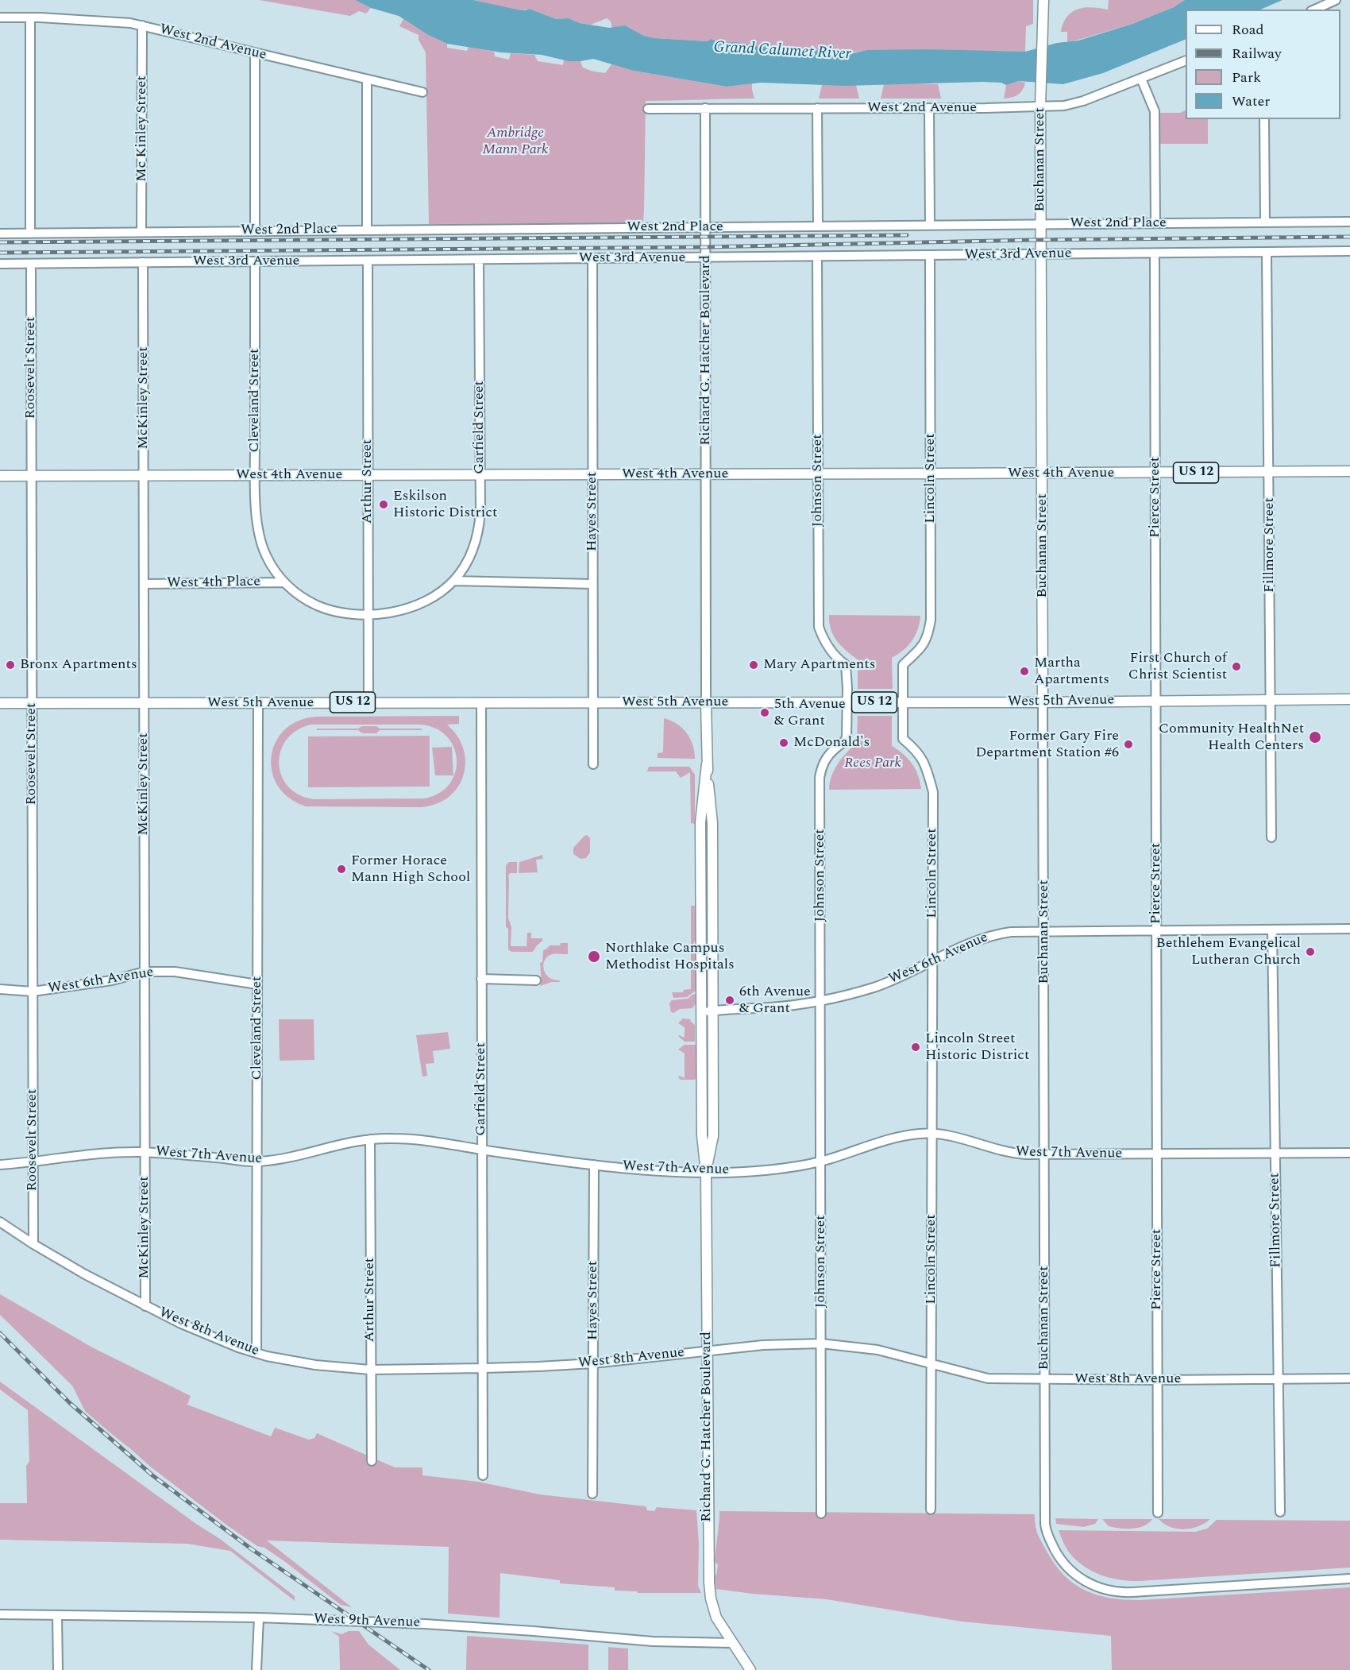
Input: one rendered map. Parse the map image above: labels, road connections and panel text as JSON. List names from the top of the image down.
{
  "streets": {
    "main road": [
      "Buchanan Street",
      "Richard G. Hatcher Boulevard",
      "US 12",
      "West 4th Avenue",
      "West 5th Avenue"
    ],
    "street": [
      "West 2nd Avenue",
      "Mc Kinley Street",
      "West 2nd Place",
      "West 3rd Avenue",
      "Roosevelt Street",
      "McKinley Street",
      "Cleveland Street",
      "Garfield Street",
      "Lincoln Street",
      "Johnson Street",
      "Arthur Street",
      "Pierce Street",
      "Hayes Street",
      "Fillmore Street",
      "West 4th Place",
      "West 6th Avenue",
      "West 7th Avenue",
      "West 8th Avenue",
      "West 9th Avenue"
    ]
  },
  "crossings": [
    ["West 2nd Avenue", "Mc Kinley Street"],
    ["West 2nd Avenue", "Buchanan Street"],
    ["West 2nd Avenue", "Richard G. Hatcher Boulevard"],
    ["Mc Kinley Street", "West 2nd Place"],
    ["Buchanan Street", "West 2nd Place"],
    ["Buchanan Street", "West 3rd Avenue"],
    ["Buchanan Street", "West 4th Avenue"],
    ["Buchanan Street", "West 5th Avenue"],
    ["Buchanan Street", "West 6th Avenue"],
    ["Buchanan Street", "West 7th Avenue"],
    ["Buchanan Street", "West 8th Avenue"],
    ["West 2nd Place", "Richard G. Hatcher Boulevard"],
    ["West 3rd Avenue", "Richard G. Hatcher Boulevard"],
    ["West 3rd Avenue", "Roosevelt Street"],
    ["West 3rd Avenue", "McKinley Street"],
    ["West 3rd Avenue", "Cleveland Street"],
    ["West 3rd Avenue", "Garfield Street"],
    ["West 3rd Avenue", "Lincoln Street"],
    ["West 3rd Avenue", "Johnson Street"],
    ["West 3rd Avenue", "Arthur Street"],
    ["West 3rd Avenue", "Pierce Street"],
    ["West 3rd Avenue", "Hayes Street"],
    ["West 3rd Avenue", "Fillmore Street"],
    ["Richard G. Hatcher Boulevard", "West 4th Avenue"],
    ["Richard G. Hatcher Boulevard", "West 5th Avenue"],
    ["Richard G. Hatcher Boulevard", "West 6th Avenue"],
    ["Richard G. Hatcher Boulevard", "West 7th Avenue"],
    ["Richard G. Hatcher Boulevard", "West 8th Avenue"],
    ["Richard G. Hatcher Boulevard", "West 9th Avenue"],
    ["Roosevelt Street", "West 4th Avenue"],
    ["Roosevelt Street", "West 5th Avenue"],
    ["Roosevelt Street", "West 6th Avenue"],
    ["Roosevelt Street", "West 7th Avenue"],
    ["Roosevelt Street", "West 8th Avenue"],
    ["McKinley Street", "West 4th Avenue"],
    ["McKinley Street", "West 4th Place"],
    ["McKinley Street", "West 5th Avenue"],
    ["McKinley Street", "West 6th Avenue"],
    ["McKinley Street", "West 7th Avenue"],
    ["McKinley Street", "West 8th Avenue"],
    ["Cleveland Street", "Garfield Street"],
    ["Cleveland Street", "West 4th Avenue"],
    ["Cleveland Street", "Arthur Street"],
    ["Cleveland Street", "West 4th Place"],
    ["Cleveland Street", "West 5th Avenue"],
    ["Cleveland Street", "West 6th Avenue"],
    ["Cleveland Street", "West 7th Avenue"],
    ["Cleveland Street", "West 8th Avenue"],
    ["Garfield Street", "West 4th Avenue"],
    ["Garfield Street", "Arthur Street"],
    ["Garfield Street", "West 5th Avenue"],
    ["Garfield Street", "West 7th Avenue"],
    ["Garfield Street", "West 8th Avenue"],
    ["West 4th Avenue", "Lincoln Street"],
    ["West 4th Avenue", "Johnson Street"],
    ["West 4th Avenue", "Arthur Street"],
    ["West 4th Avenue", "Pierce Street"],
    ["West 4th Avenue", "Hayes Street"],
    ["West 4th Avenue", "Fillmore Street"],
    ["Lincoln Street", "West 5th Avenue"],
    ["Lincoln Street", "West 6th Avenue"],
    ["Lincoln Street", "West 7th Avenue"],
    ["Lincoln Street", "West 8th Avenue"],
    ["Johnson Street", "West 5th Avenue"],
    ["Johnson Street", "West 6th Avenue"],
    ["Johnson Street", "West 7th Avenue"],
    ["Johnson Street", "West 8th Avenue"],
    ["Arthur Street", "West 5th Avenue"],
    ["Arthur Street", "West 7th Avenue"],
    ["Arthur Street", "West 8th Avenue"],
    ["Pierce Street", "West 5th Avenue"],
    ["Pierce Street", "West 6th Avenue"],
    ["Pierce Street", "West 7th Avenue"],
    ["Pierce Street", "West 8th Avenue"],
    ["Hayes Street", "West 5th Avenue"],
    ["Hayes Street", "West 7th Avenue"],
    ["Hayes Street", "West 8th Avenue"],
    ["Fillmore Street", "West 5th Avenue"],
    ["Fillmore Street", "West 6th Avenue"],
    ["Fillmore Street", "West 7th Avenue"],
    ["Fillmore Street", "West 8th Avenue"]
  ],
  "water": ["Grand Calumet River"],
  "parks": ["Ambridge Mann Park", "Rees Park"],
  "places": [
    "Eskilson Historic District",
    "Bronx Apartments",
    "Mary Apartments",
    "First Church of Christ Scientist",
    "Martha Apartments",
    "5th Avenue & Grant",
    "Community HealthNet Health Centers",
    "McDonald's",
    "Former Gary Fire Department Station #6",
    "Former Horace Mann High School",
    "Bethlehem Evangelical Lutheran Church",
    "Northlake Campus Methodist Hospitals",
    "6th Avenue & Grant",
    "Lincoln Street Historic District"
  ],
  "legend": [
    "Road",
    "Railway",
    "Park",
    "Water"
  ]
}
